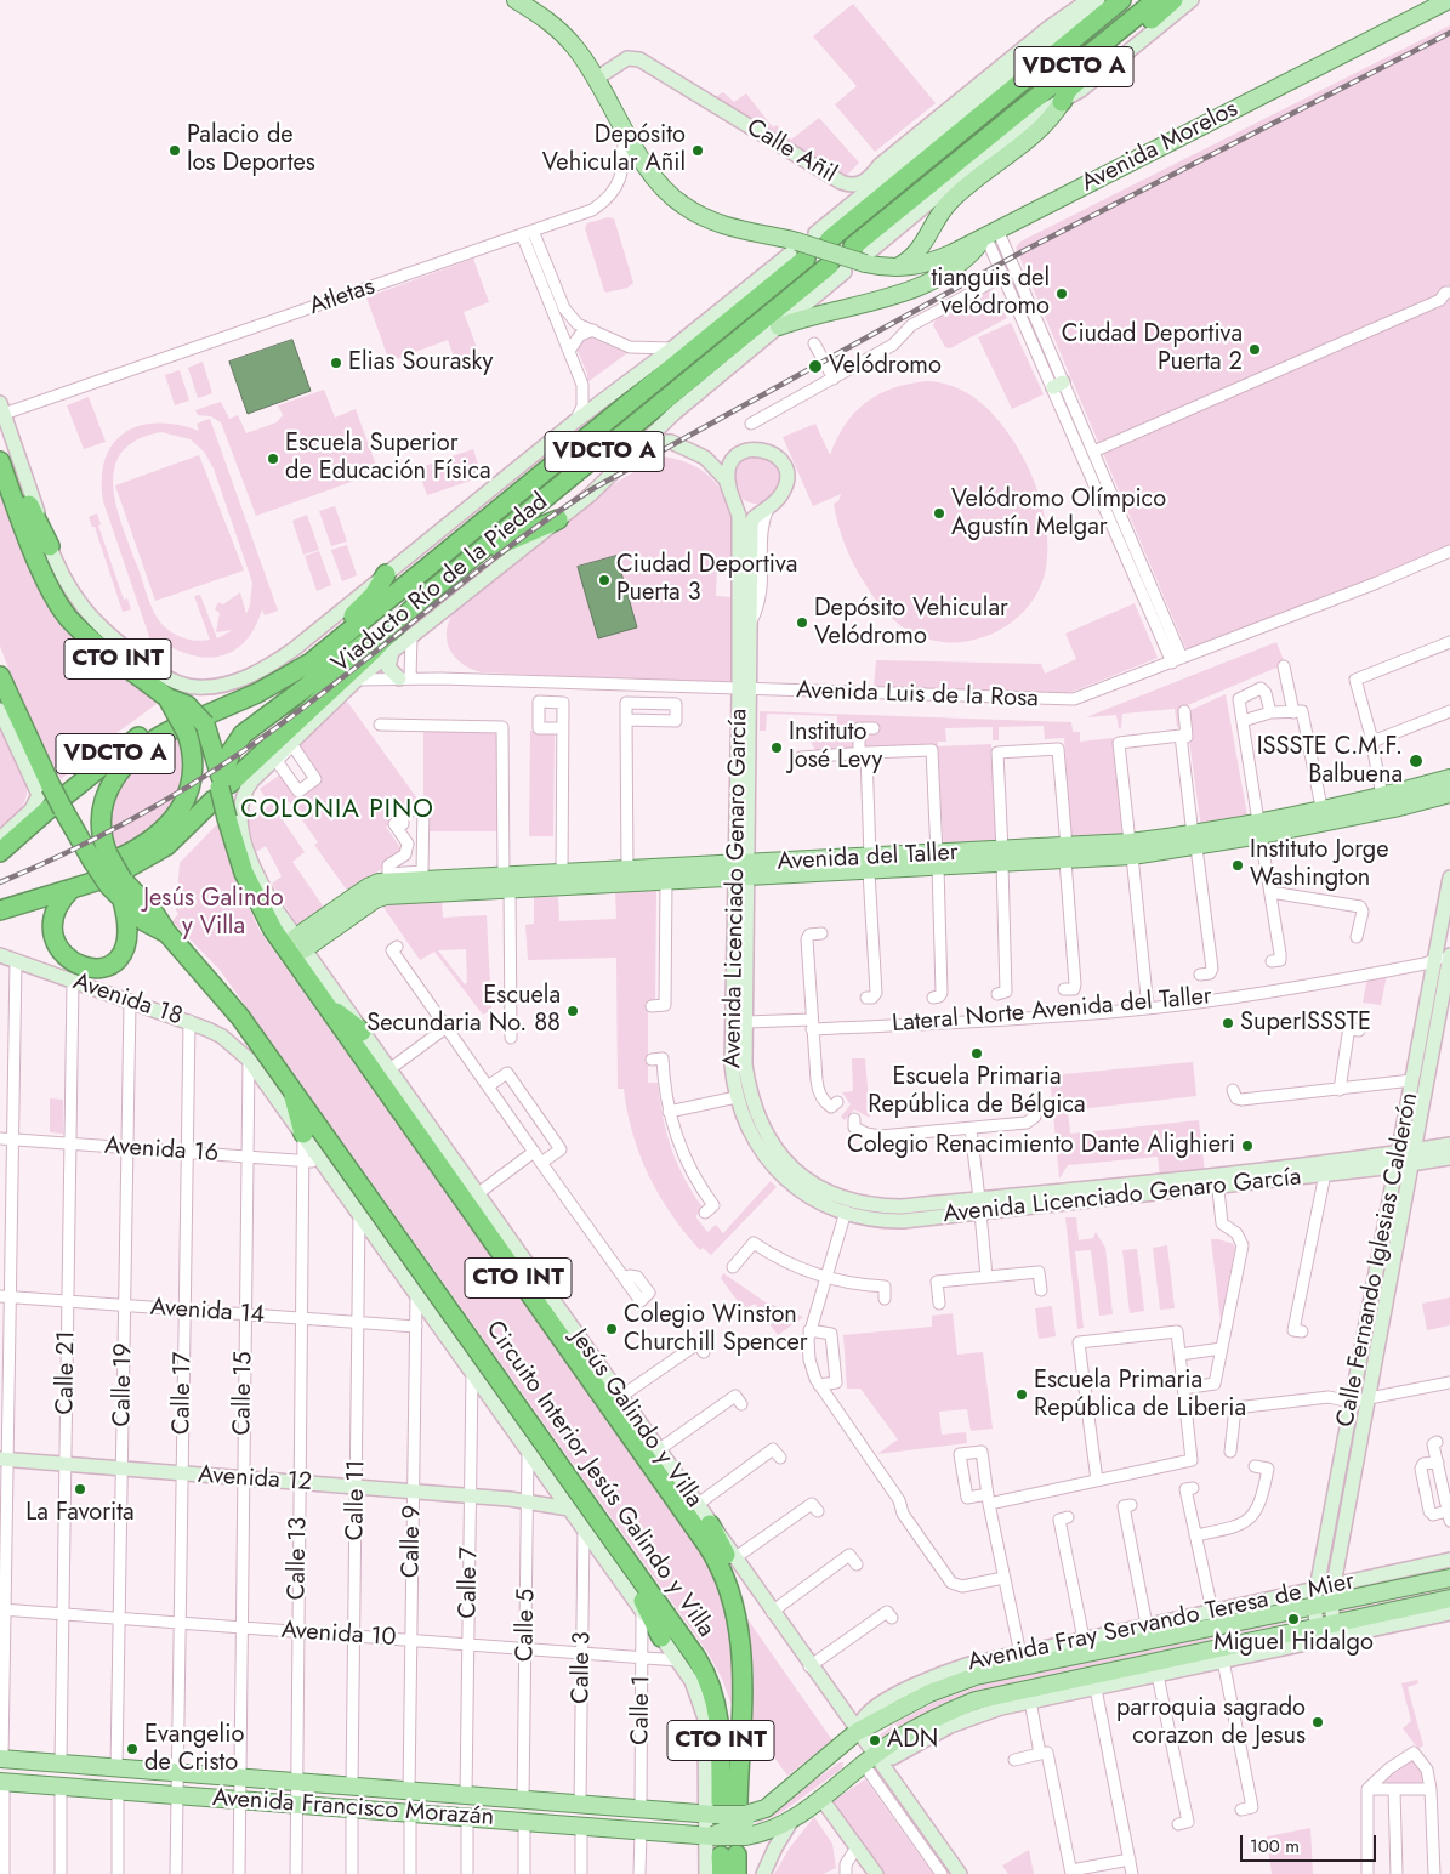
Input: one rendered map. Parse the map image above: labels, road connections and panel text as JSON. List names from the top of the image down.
{
  "streets": {
    "highway": [
      "VDCTO A",
      "Viaducto Río de la Piedad",
      "CTO INT",
      "Circuito Interior Jesús Galindo y Villa"
    ],
    "main road": [
      "Avenida Morelos",
      "Avenida del Taller",
      "Avenida Fray Servando Teresa de Mier",
      "Avenida Francisco Morazán"
    ],
    "street": [
      "Calle Añil",
      "Atletas",
      "Avenida Luis de la Rosa",
      "Avenida Licenciado Genaro García",
      "Avenida 18",
      "Lateral Norte Avenida del Taller",
      "Avenida 16",
      "Calle Fernando Iglesias Calderón",
      "Avenida 14",
      "Calle 21",
      "Calle 19",
      "Calle 17",
      "Calle 15",
      "Jesús Galindo y Villa",
      "Avenida 12",
      "Calle 11",
      "Calle 9",
      "Calle 13",
      "Calle 7",
      "Calle 5",
      "Avenida 10",
      "Calle 3",
      "Calle 1"
    ]
  },
  "crossings": [
    ["VDCTO A", "Avenida Morelos"],
    ["VDCTO A", "Viaducto Río de la Piedad"],
    ["VDCTO A", "CTO INT"],
    ["Atletas", "CTO INT"],
    ["Viaducto Río de la Piedad", "CTO INT"],
    ["Viaducto Río de la Piedad", "Avenida Luis de la Rosa"],
    ["Viaducto Río de la Piedad", "Avenida Licenciado Genaro García"],
    ["Viaducto Río de la Piedad", "Jesús Galindo y Villa"],
    ["Viaducto Río de la Piedad", "Circuito Interior Jesús Galindo y Villa"],
    ["CTO INT", "Avenida 18"],
    ["CTO INT", "Avenida 16"],
    ["CTO INT", "Calle 15"],
    ["CTO INT", "Avenida 12"],
    ["CTO INT", "Circuito Interior Jesús Galindo y Villa"],
    ["CTO INT", "Calle 11"],
    ["CTO INT", "Calle 9"],
    ["CTO INT", "Calle 13"],
    ["CTO INT", "Calle 7"],
    ["CTO INT", "Avenida Fray Servando Teresa de Mier"],
    ["CTO INT", "Calle 5"],
    ["CTO INT", "Avenida 10"],
    ["CTO INT", "Calle 3"],
    ["CTO INT", "Calle 1"],
    ["CTO INT", "Avenida Francisco Morazán"],
    ["Avenida Luis de la Rosa", "Avenida Licenciado Genaro García"],
    ["Avenida del Taller", "Avenida Licenciado Genaro García"],
    ["Avenida del Taller", "Jesús Galindo y Villa"],
    ["Avenida Licenciado Genaro García", "Lateral Norte Avenida del Taller"],
    ["Avenida Licenciado Genaro García", "Calle Fernando Iglesias Calderón"],
    ["Avenida 18", "Calle 21"],
    ["Avenida 18", "Calle 19"],
    ["Avenida 18", "Calle 17"],
    ["Avenida 18", "Calle 15"],
    ["Lateral Norte Avenida del Taller", "Calle Fernando Iglesias Calderón"],
    ["Avenida 16", "Calle 21"],
    ["Avenida 16", "Calle 19"],
    ["Avenida 16", "Calle 17"],
    ["Avenida 16", "Calle 15"],
    ["Avenida 16", "Calle 13"],
    ["Calle Fernando Iglesias Calderón", "Avenida Fray Servando Teresa de Mier"],
    ["Avenida 14", "Calle 21"],
    ["Avenida 14", "Calle 19"],
    ["Avenida 14", "Calle 17"],
    ["Avenida 14", "Calle 15"],
    ["Avenida 14", "Calle 11"],
    ["Avenida 14", "Calle 9"],
    ["Avenida 14", "Calle 13"],
    ["Calle 21", "Avenida 12"],
    ["Calle 21", "Avenida 10"],
    ["Calle 21", "Avenida Francisco Morazán"],
    ["Calle 19", "Avenida 12"],
    ["Calle 19", "Avenida 10"],
    ["Calle 19", "Avenida Francisco Morazán"],
    ["Calle 17", "Avenida 12"],
    ["Calle 17", "Avenida 10"],
    ["Calle 17", "Avenida Francisco Morazán"],
    ["Calle 15", "Avenida 12"],
    ["Calle 15", "Avenida 10"],
    ["Calle 15", "Avenida Francisco Morazán"],
    ["Jesús Galindo y Villa", "Avenida Fray Servando Teresa de Mier"],
    ["Avenida 12", "Calle 11"],
    ["Avenida 12", "Calle 9"],
    ["Avenida 12", "Calle 13"],
    ["Avenida 12", "Calle 7"],
    ["Avenida 12", "Calle 5"],
    ["Circuito Interior Jesús Galindo y Villa", "Avenida Fray Servando Teresa de Mier"],
    ["Circuito Interior Jesús Galindo y Villa", "Avenida Francisco Morazán"],
    ["Calle 11", "Avenida 10"],
    ["Calle 11", "Avenida Francisco Morazán"],
    ["Calle 9", "Avenida 10"],
    ["Calle 9", "Avenida Francisco Morazán"],
    ["Calle 13", "Avenida 10"],
    ["Calle 13", "Avenida Francisco Morazán"],
    ["Calle 7", "Avenida 10"],
    ["Calle 7", "Avenida Francisco Morazán"],
    ["Avenida Fray Servando Teresa de Mier", "Avenida Francisco Morazán"],
    ["Calle 5", "Avenida 10"],
    ["Calle 5", "Avenida Francisco Morazán"],
    ["Avenida 10", "Calle 3"],
    ["Avenida 10", "Calle 1"],
    ["Calle 3", "Avenida Francisco Morazán"],
    ["Calle 1", "Avenida Francisco Morazán"]
  ],
  "districts": ["COLONIA PINO"],
  "parks": ["Jesús Galindo y Villa"],
  "places": [
    "Palacio de los Deportes",
    "Depósito Vehicular Añil",
    "tianguis del velódromo",
    "Ciudad Deportiva Puerta 2",
    "Elias Sourasky",
    "Velódromo",
    "Escuela Superior de Educación Física",
    "Velódromo Olímpico Agustín Melgar",
    "Ciudad Deportiva Puerta 3",
    "Depósito Vehicular Velódromo",
    "Instituto José Levy",
    "ISSSTE C.M.F. Balbuena",
    "Instituto Jorge Washington",
    "Escuela Secundaria No. 88",
    "SuperISSSTE",
    "Escuela Primaria República de Bélgica",
    "Colegio Renacimiento Dante Alighieri",
    "Colegio Winston Churchill Spencer",
    "Escuela Primaria República de Liberia",
    "La Favorita",
    "Miguel Hidalgo",
    "parroquia sagrado corazon de Jesus",
    "ADN",
    "Evangelio de Cristo"
  ],
  "scale_bar": "100 m"
}
